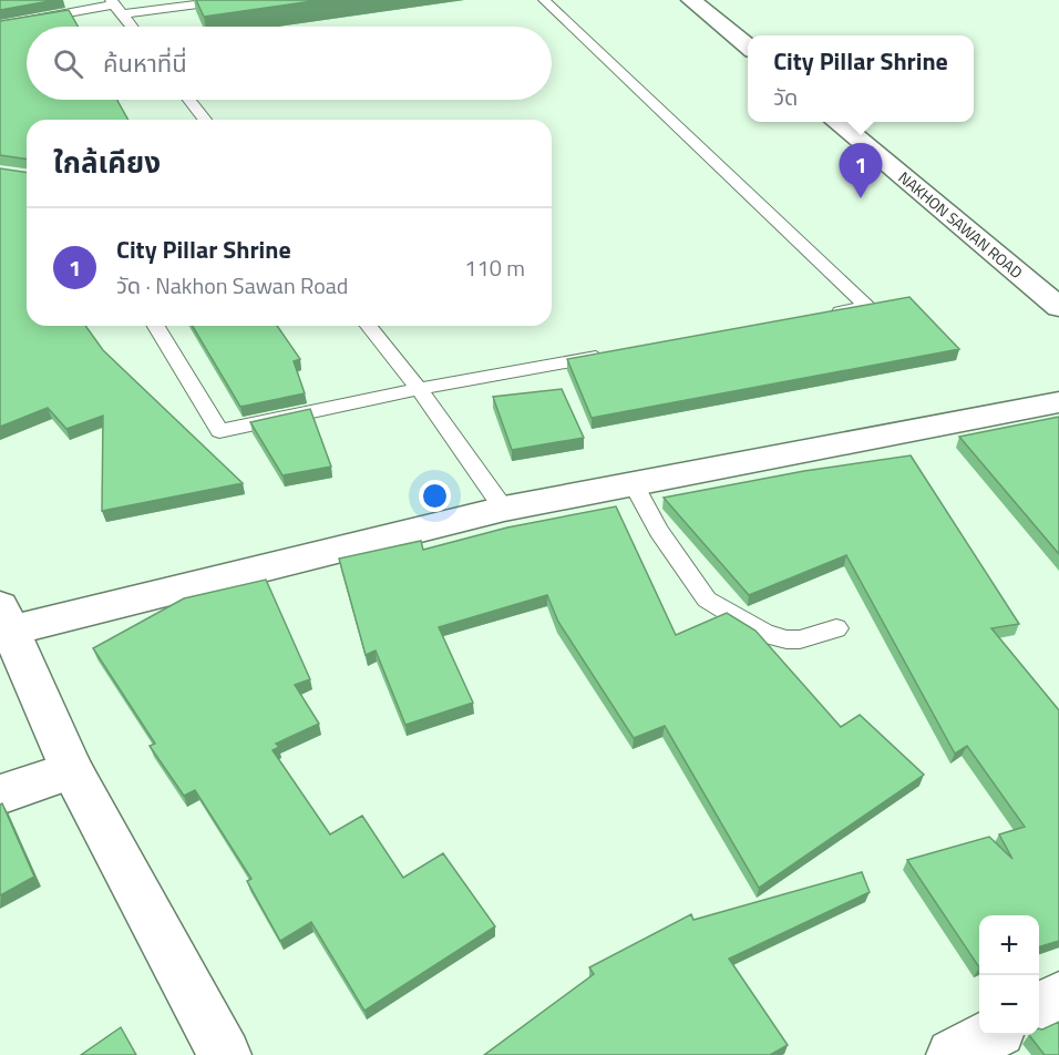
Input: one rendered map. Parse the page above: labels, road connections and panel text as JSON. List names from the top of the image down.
{
  "streets": {
    "street": ["NAKHON SAWAN ROAD"]
  },
  "page": {
    "search": "ค้นหาที่นี่",
    "popup": ["City Pillar Shrine", "วัด"],
    "heading": "ใกล้เคียง",
    "pins": "1",
    "list": [
      {
        "mark": "1",
        "name": "City Pillar Shrine",
        "note": "วัด · Nakhon Sawan Road",
        "value": "110 m"
      }
    ],
    "map_buttons": ["+", "−"]
  }
}
